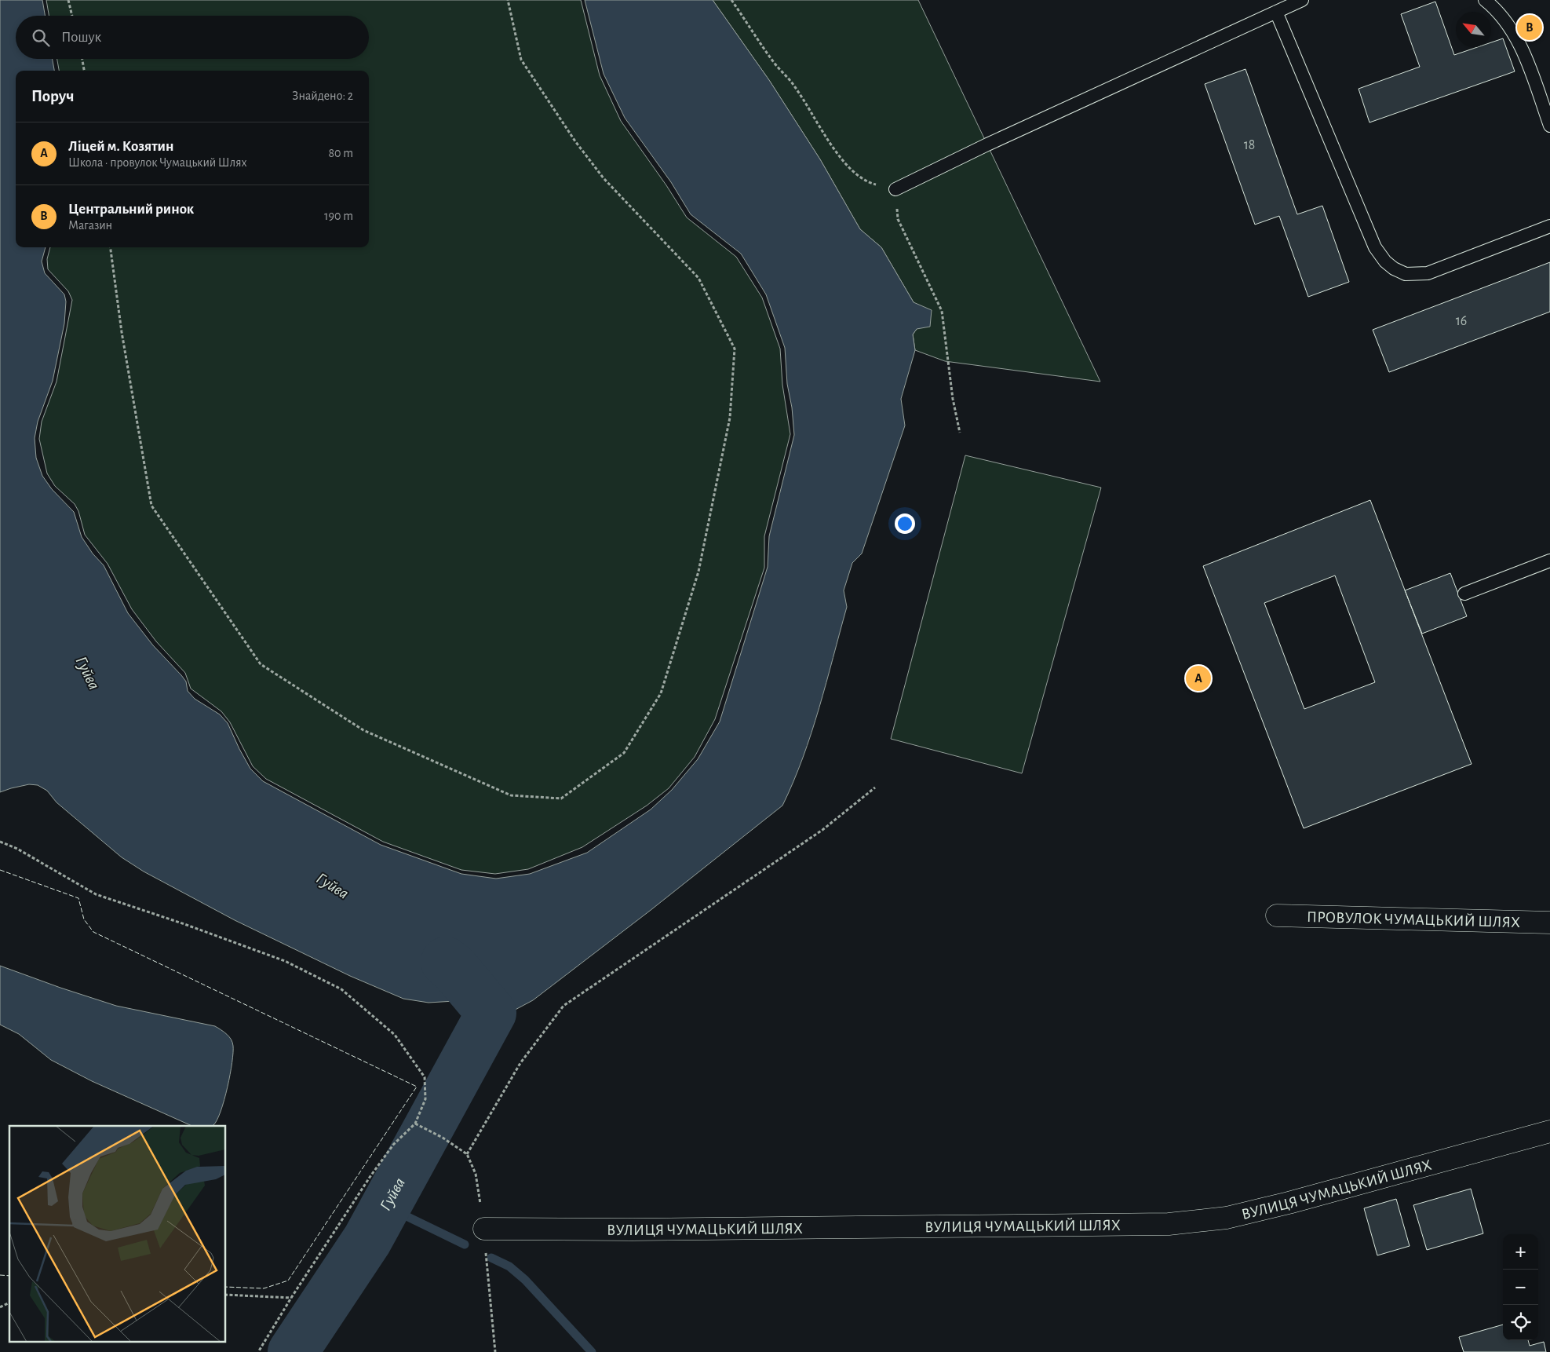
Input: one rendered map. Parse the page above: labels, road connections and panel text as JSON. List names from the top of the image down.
{
  "streets": {
    "street": ["ПРОВУЛОК ЧУМАЦЬКИЙ ШЛЯХ", "ВУЛИЦЯ ЧУМАЦЬКИЙ ШЛЯХ"]
  },
  "water": ["Гуйва"],
  "house_numbers": ["18", "16"],
  "north": "top left",
  "page": {
    "pins": ["B", "A"],
    "search": "Пошук",
    "heading": ["Поруч", "Знайдено: 2"],
    "list": [
      {
        "mark": "A",
        "name": "Ліцей м. Козятин",
        "note": "Школа · провулок Чумацький Шлях",
        "value": "80 m"
      },
      {
        "mark": "B",
        "name": "Центральний ринок",
        "note": "Магазин",
        "value": "190 m"
      }
    ],
    "map_buttons": ["+", "−"]
  }
}
